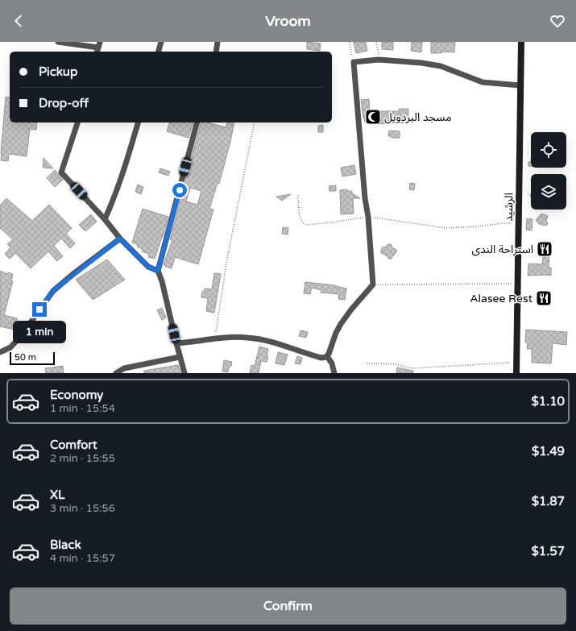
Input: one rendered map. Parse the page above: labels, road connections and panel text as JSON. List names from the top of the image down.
{
  "streets": {
    "main road": ["الرشيد"]
  },
  "places": {
    "mosque": ["مسجد البردويل"],
    "restaurant": ["استراحة الندى", "Alasee Rest"]
  },
  "scale_bar": "50 m",
  "page": {
    "header": "Vroom",
    "banner": ["Pickup", "Drop-off"],
    "bubble": "1 min",
    "scale": "50 m",
    "list": [
      {
        "name": "Economy",
        "note": "1 min · 15:54",
        "value": "$1.10"
      },
      {
        "name": "Comfort",
        "note": "2 min · 15:55",
        "value": "$1.49"
      },
      {
        "name": "XL",
        "note": "3 min · 15:56",
        "value": "$1.87"
      },
      {
        "name": "Black",
        "note": "4 min · 15:57",
        "value": "$1.57"
      }
    ],
    "buttons": "Confirm"
  }
}
